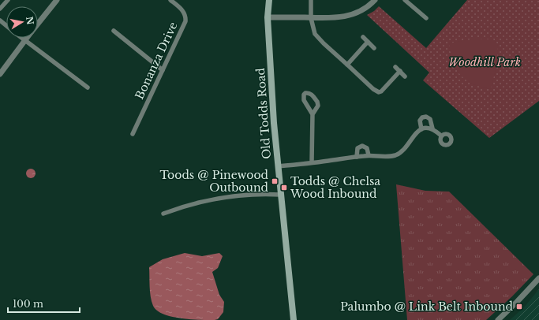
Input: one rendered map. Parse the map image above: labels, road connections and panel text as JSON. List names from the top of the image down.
{
  "streets": {
    "main road": ["Old Todds Road"],
    "street": ["Bonanza Drive"]
  },
  "parks": ["Woodhill Park"],
  "places": {
    "transit": ["Toods @ Pinewood Outbound", "Todds @ Chelsa Wood Inbound", "Palumbo @ Link Belt Inbound"]
  },
  "scale_bar": "100 m",
  "north": "right"
}
